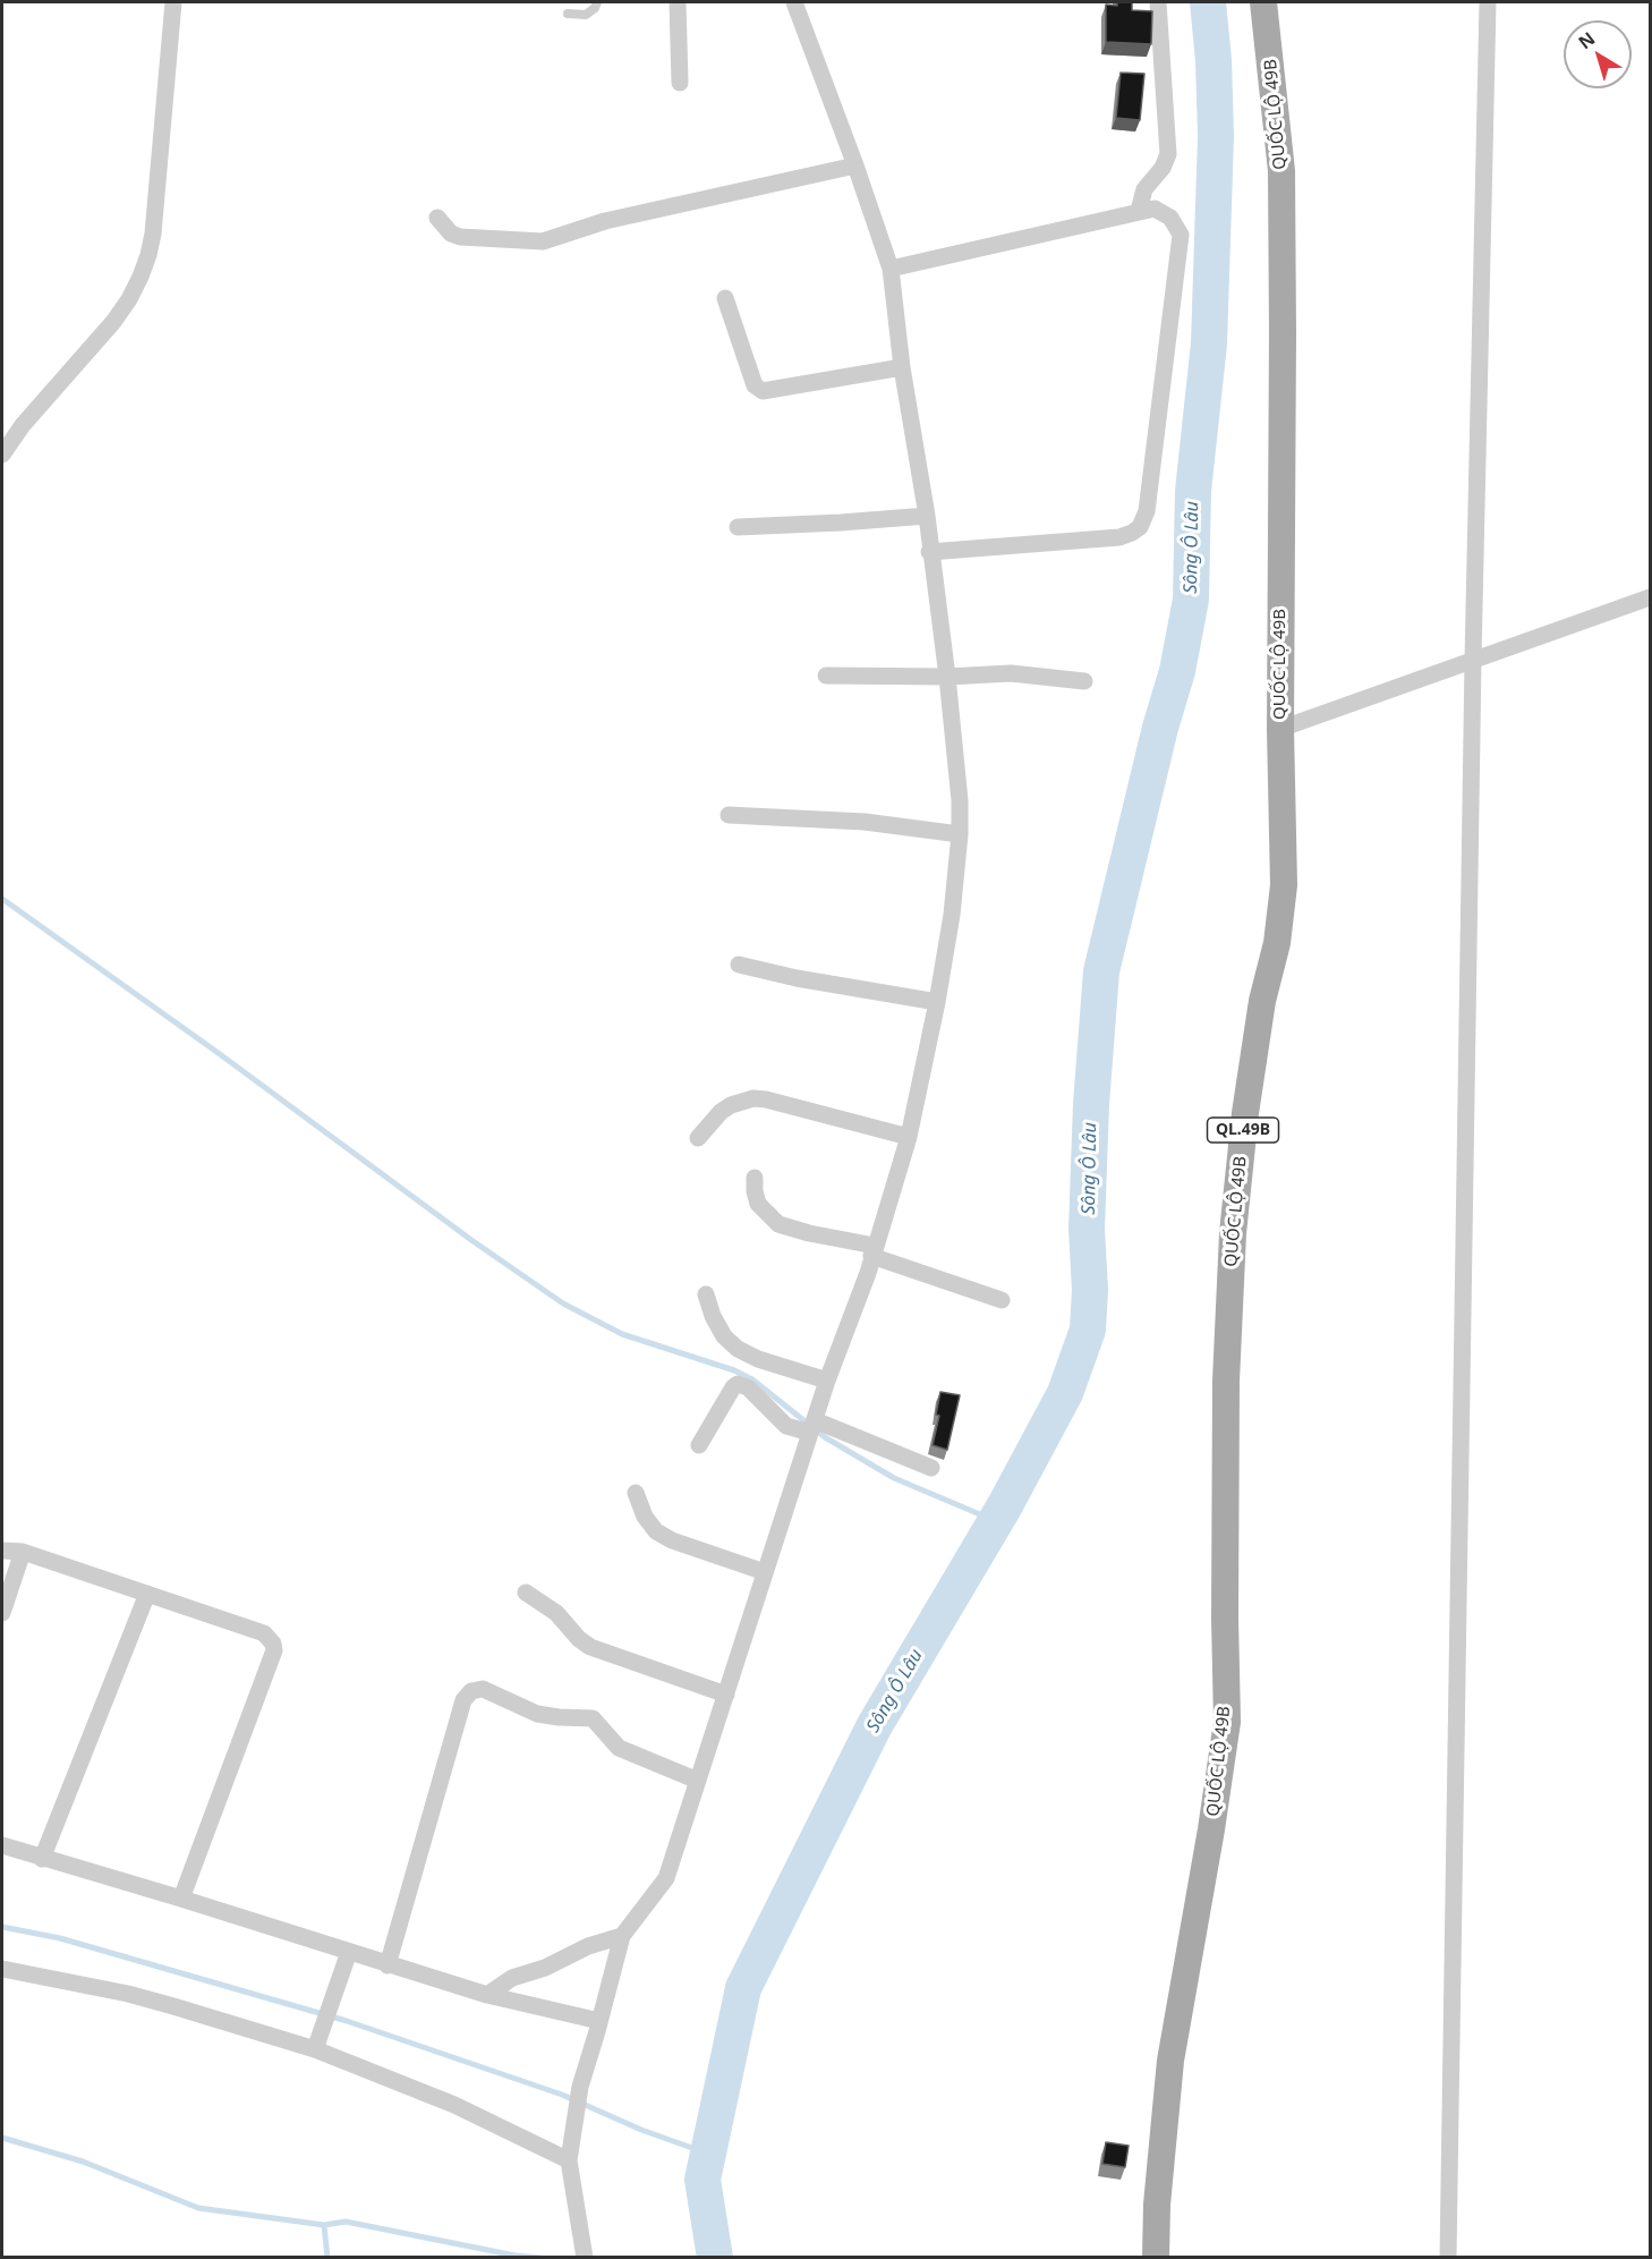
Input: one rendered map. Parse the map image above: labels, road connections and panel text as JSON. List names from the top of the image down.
{
  "streets": {
    "main road": ["QUỐC LỘ 49B", "QL.49B"]
  },
  "water": ["Sông Ô Lâu"],
  "north": "top left"
}
